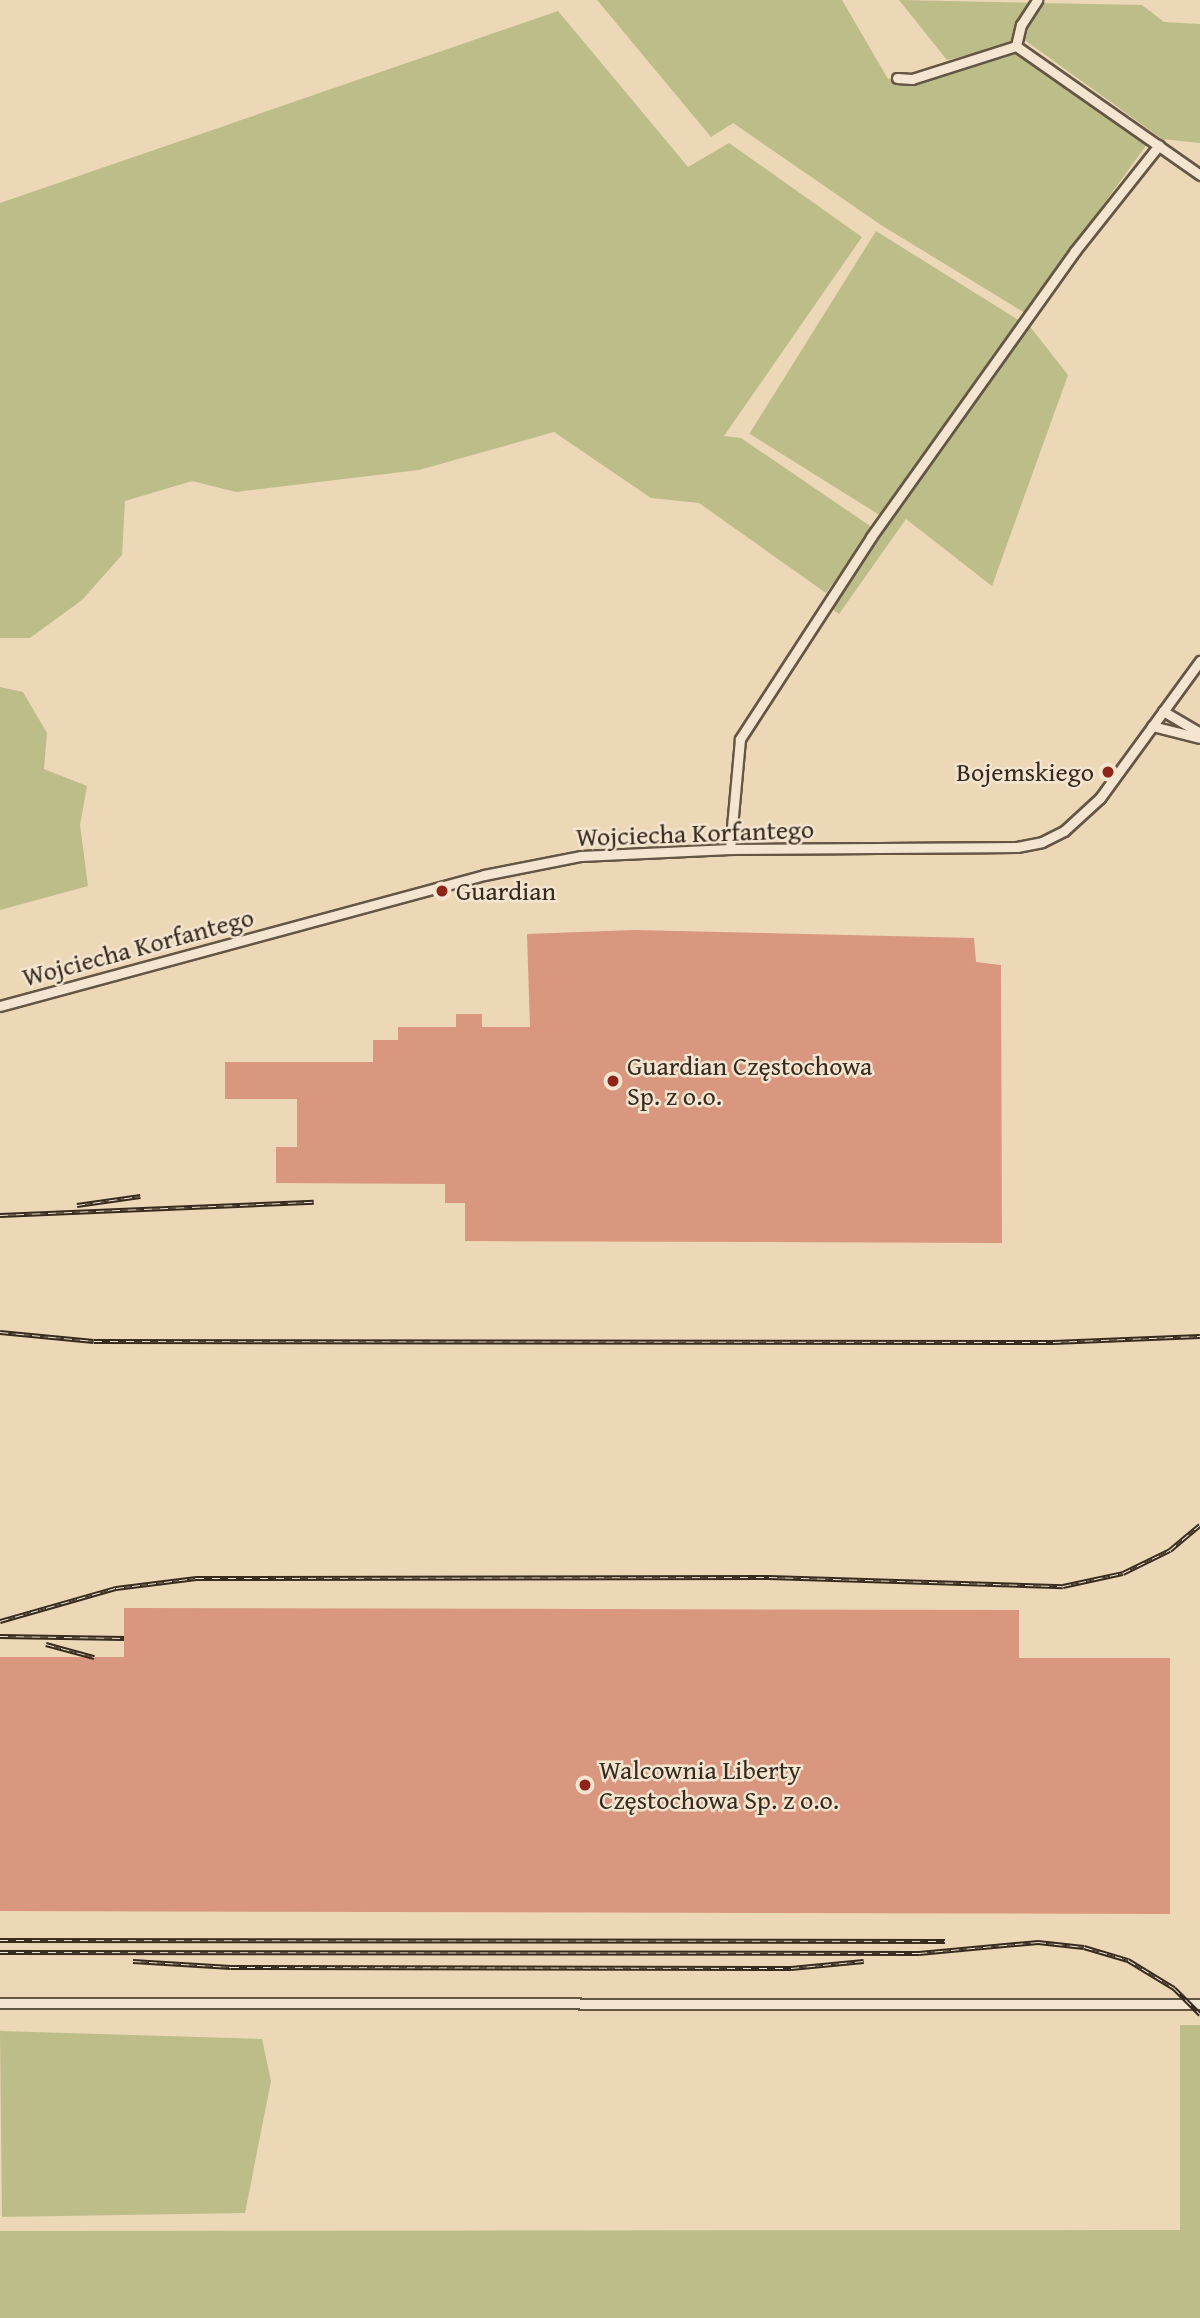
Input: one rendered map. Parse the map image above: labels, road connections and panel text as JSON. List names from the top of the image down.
{
  "streets": {
    "street": ["Wojciecha Korfantego"]
  },
  "places": [
    "Bojemskiego",
    "Guardian",
    "Guardian Częstochowa Sp. z o.o.",
    "Walcownia Liberty Częstochowa Sp. z o.o."
  ]
}
